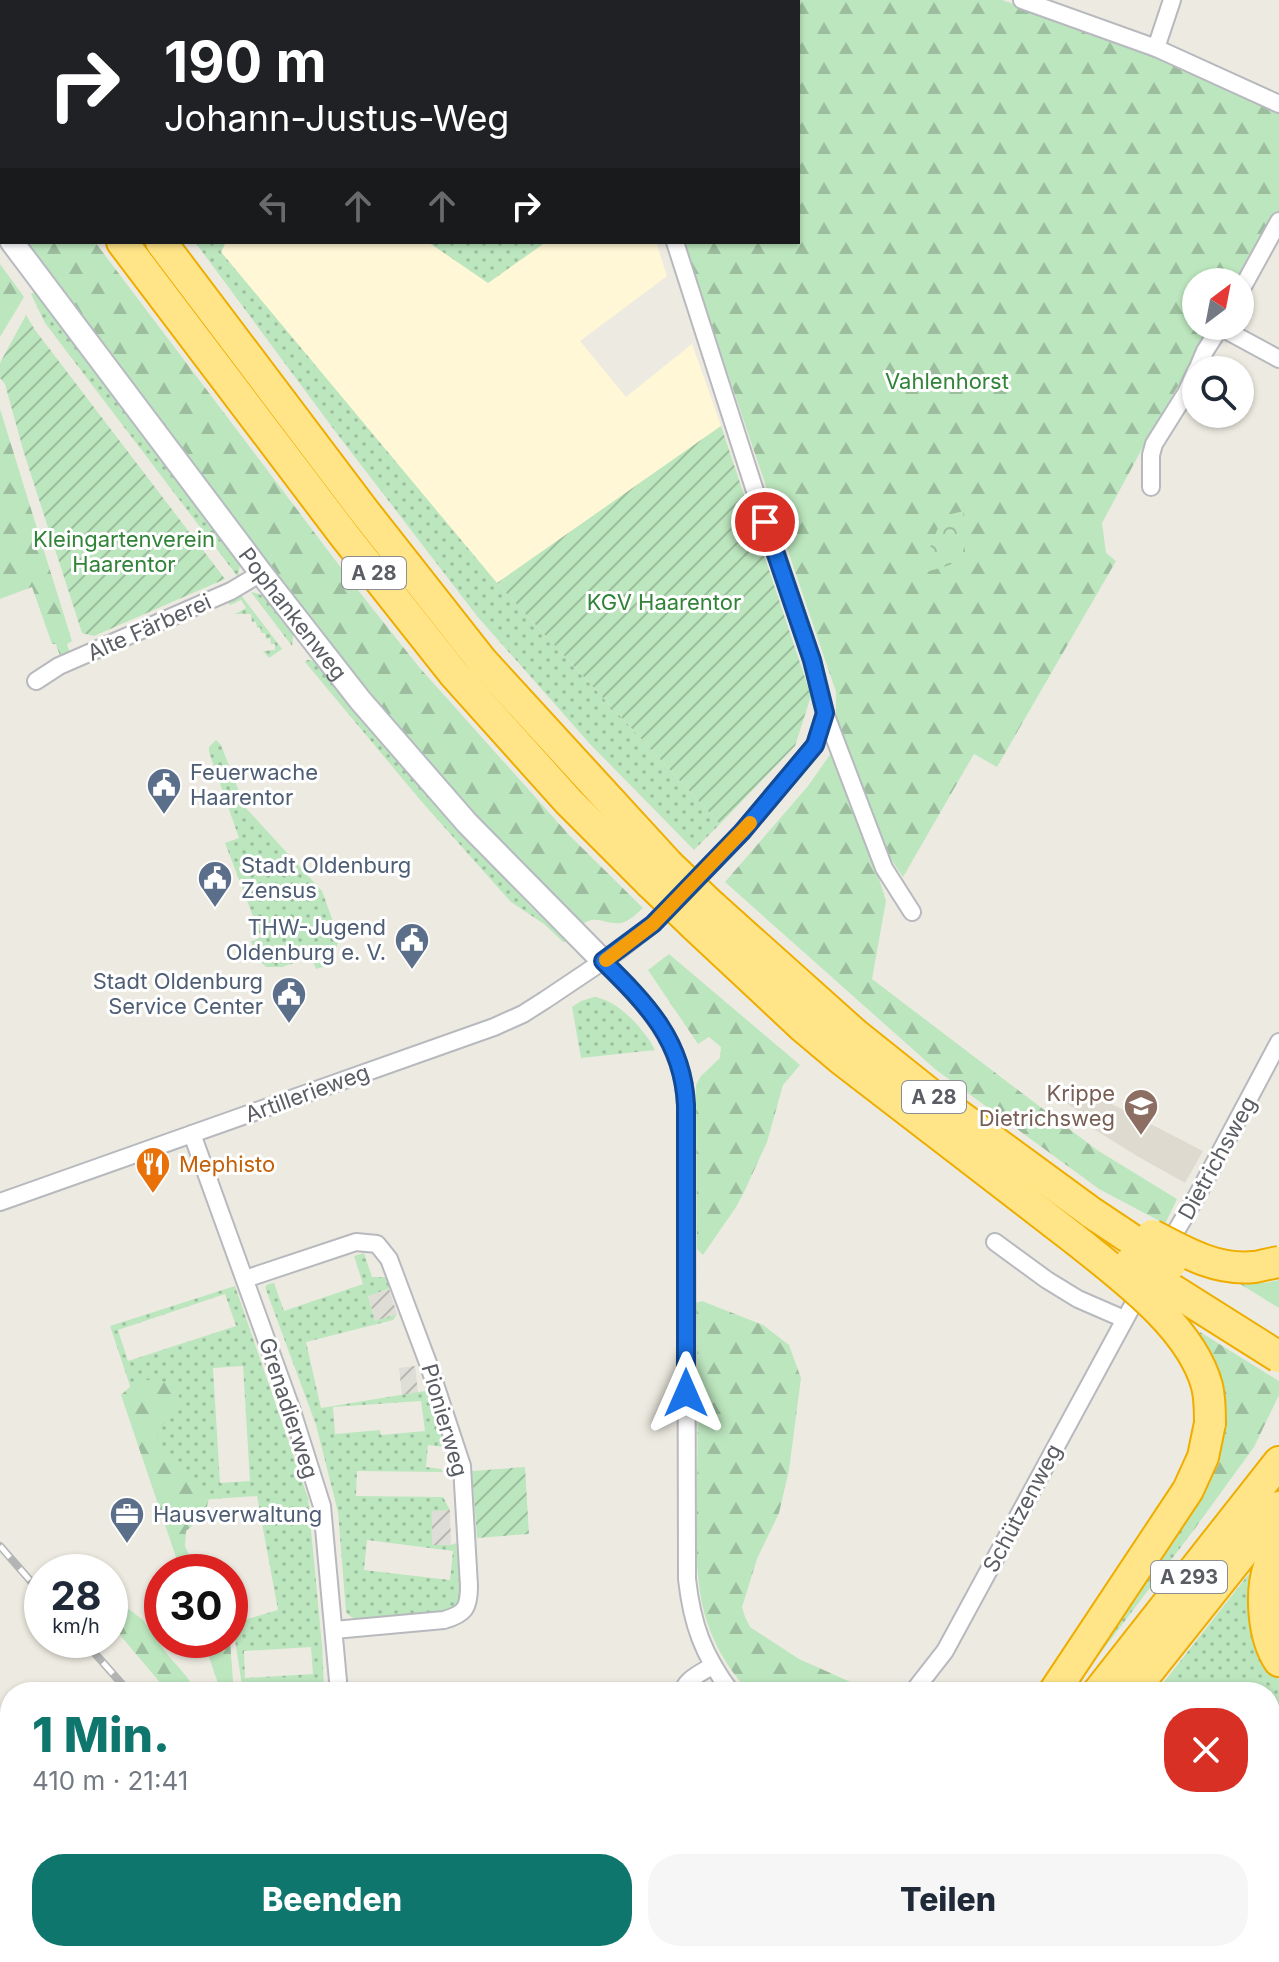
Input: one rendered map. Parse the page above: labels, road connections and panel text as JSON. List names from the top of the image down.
{
  "streets": {
    "highway": ["A 28", "A 293"],
    "street": [
      "Pophankenweg",
      "Alte Färberei",
      "Artillerieweg",
      "Dietrichsweg",
      "Grenadierweg",
      "Pionierweg",
      "Schützenweg"
    ]
  },
  "crossings": [
    ["Pophankenweg", "Alte Färberei"],
    ["Pophankenweg", "Artillerieweg"],
    ["Artillerieweg", "Grenadierweg"],
    ["Dietrichsweg", "Schützenweg"],
    ["Grenadierweg", "Pionierweg"]
  ],
  "parks": ["Vahlenhorst", "Kleingartenverein Haarentor", "KGV Haarentor"],
  "places": {
    "public building": [
      "Feuerwache Haarentor",
      "Stadt Oldenburg Zensus",
      "THW-Jugend Oldenburg e. V.",
      "Stadt Oldenburg Service Center"
    ],
    "school or university": ["Krippe Dietrichsweg"],
    "restaurant": ["Mephisto"],
    "office": ["Hausverwaltung"]
  },
  "north": "top right",
  "page": {
    "turn": ["190 m", "Johann-Justus-Weg"],
    "speed": "28 km/h",
    "limit": "30",
    "heading": ["1 Min.", "410 m · 21:41"],
    "buttons": ["Beenden", "Teilen"]
  }
}
